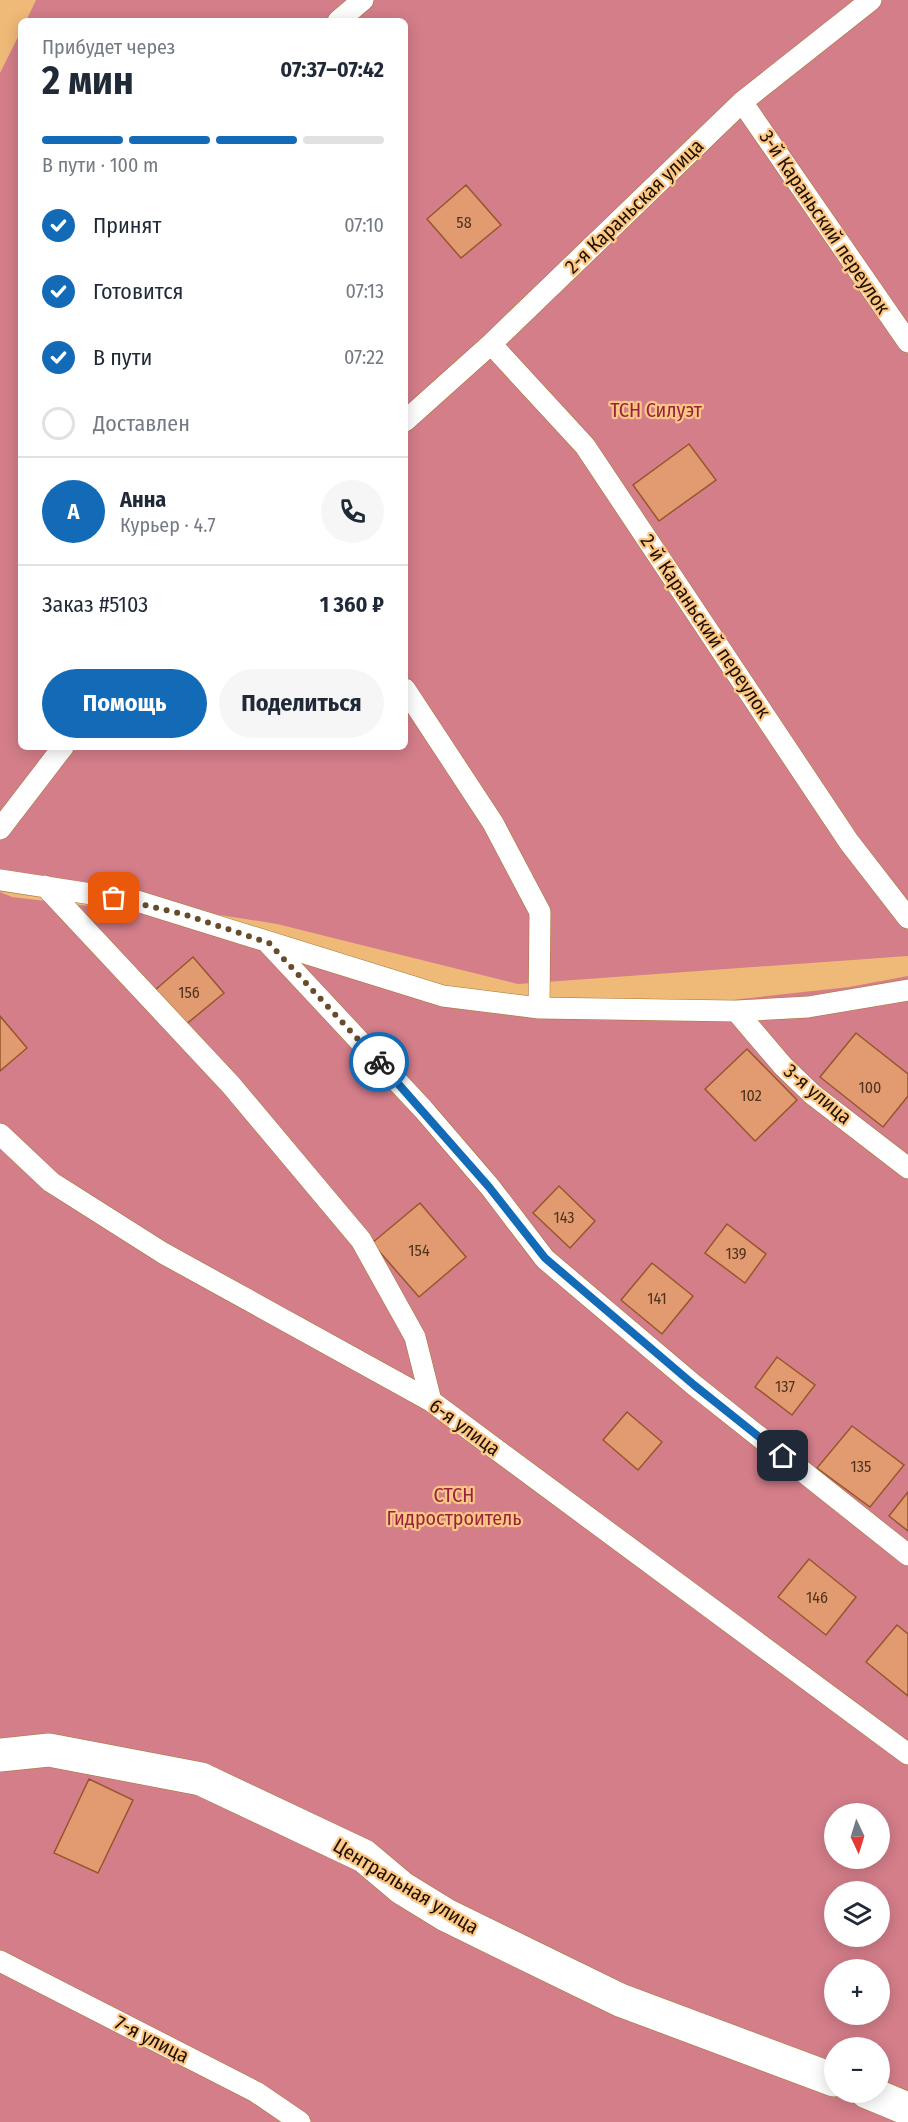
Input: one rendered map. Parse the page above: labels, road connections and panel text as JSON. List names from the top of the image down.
{
  "streets": {
    "street": ["Центральная улица"],
    "lane": [
      "2-я Караньская улица",
      "3-й Караньский переулок",
      "2-й Караньский переулок",
      "3-я улица",
      "6-я улица",
      "7-я улица"
    ]
  },
  "crossings": [
    ["2-я Караньская улица", "3-й Караньский переулок"],
    ["2-я Караньская улица", "2-й Караньский переулок"]
  ],
  "parks": ["ТСН Силуэт", "СТСН Гидростроитель"],
  "house_numbers": [
    "58",
    "156",
    "100",
    "102",
    "143",
    "154",
    "139",
    "141",
    "137",
    "135",
    "146"
  ],
  "north": "bottom",
  "page": {
    "heading": ["2 мин", "Прибудет через", "07:37–07:42"],
    "panel": [
      "Анна",
      "Курьер · 4.7",
      "Заказ #5103",
      "1 360 ₽"
    ],
    "bar": "В пути · 100 m",
    "list": [
      ["Принят", "07:10"],
      ["Готовится", "07:13"],
      ["В пути", "07:22"],
      "Доставлен"
    ],
    "round": "А",
    "buttons": ["Помощь", "Поделиться"],
    "map_buttons": ["+", "−"]
  }
}
